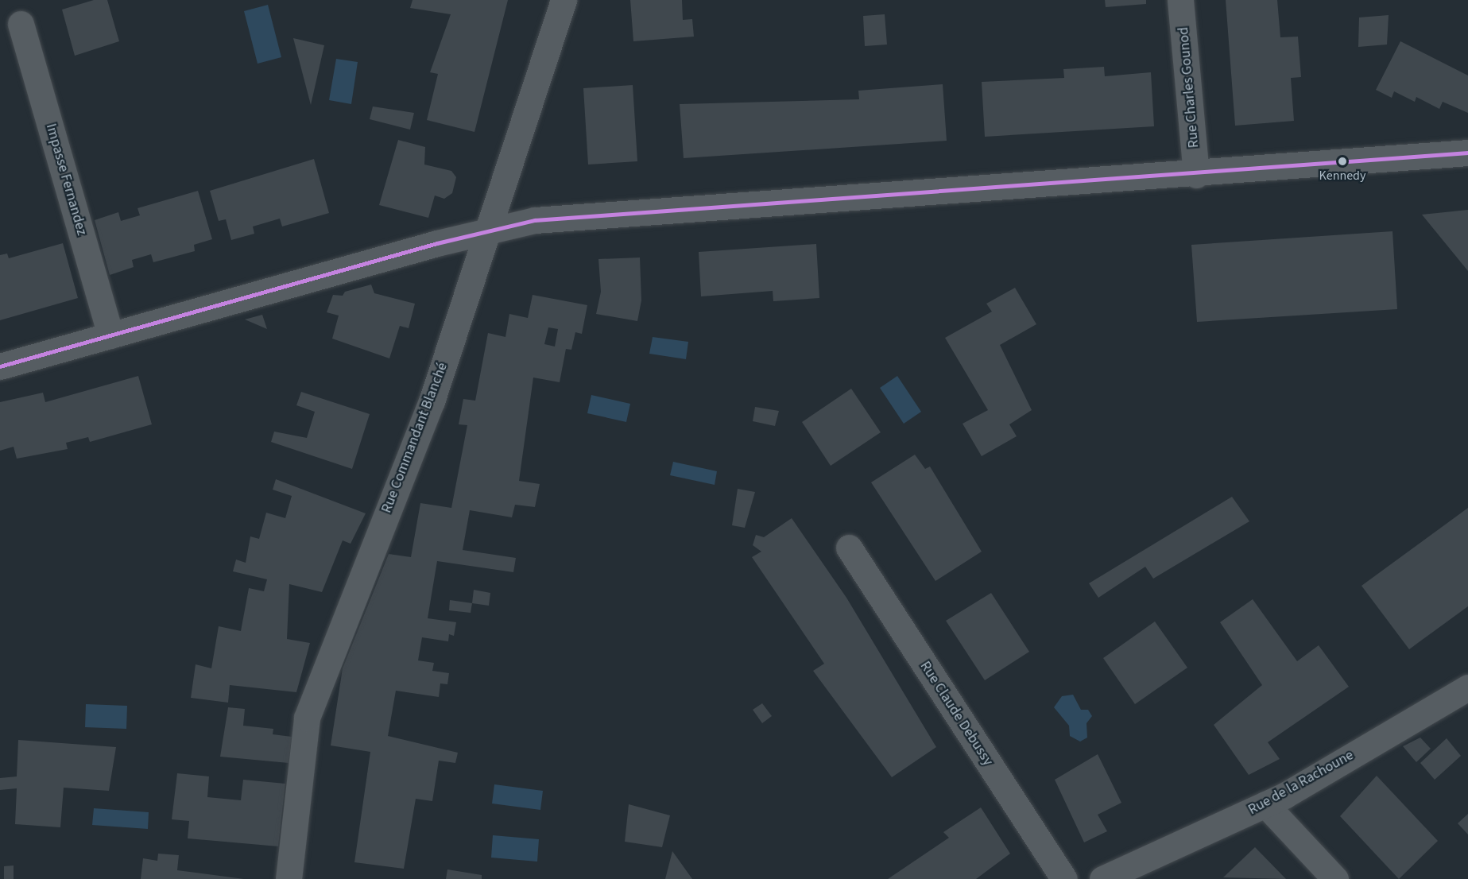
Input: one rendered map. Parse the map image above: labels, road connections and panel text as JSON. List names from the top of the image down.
{
  "streets": {
    "street": [
      "Rue Charles Gounod",
      "Impasse Fernandez",
      "Rue Commandant Blanché",
      "Rue Claude Debussy",
      "Rue de la Rachoune"
    ]
  },
  "places": ["Kennedy"]
}
